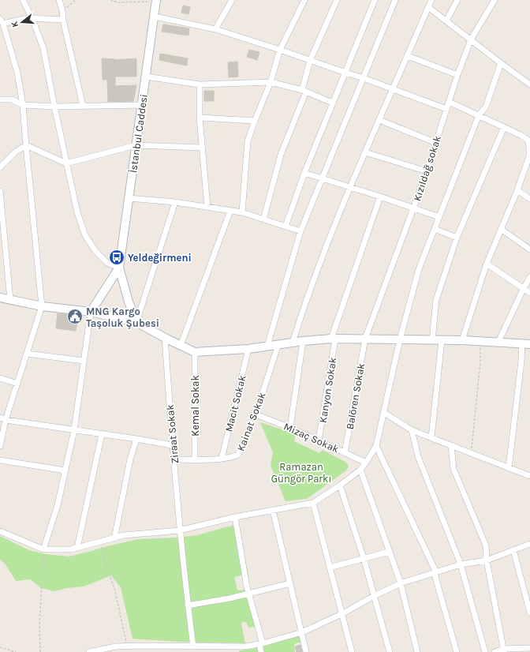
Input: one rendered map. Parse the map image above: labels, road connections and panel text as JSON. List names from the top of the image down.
{
  "streets": {
    "street": [
      "İstanbul Caddesi",
      "Kızıldağ sokak",
      "Kanyon Sokak",
      "Balören Sokak",
      "Macit Sokak",
      "Kemal Sokak",
      "Kainat Sokak",
      "Ziraat Sokak",
      "Mizaç Sokak"
    ]
  },
  "crossings": [
    ["Kızıldağ sokak", "Balören Sokak"],
    ["Kanyon Sokak", "Mizaç Sokak"],
    ["Balören Sokak", "Mizaç Sokak"],
    ["Macit Sokak", "Kainat Sokak"],
    ["Kemal Sokak", "Kainat Sokak"],
    ["Kainat Sokak", "Ziraat Sokak"],
    ["Kainat Sokak", "Mizaç Sokak"]
  ],
  "parks": ["Ramazan Güngör Parkı"],
  "places": {
    "bus stop": ["Yeldeğirmeni"],
    "public building": ["MNG Kargo Taşoluk Şubesi"]
  },
  "north": "left"
}
